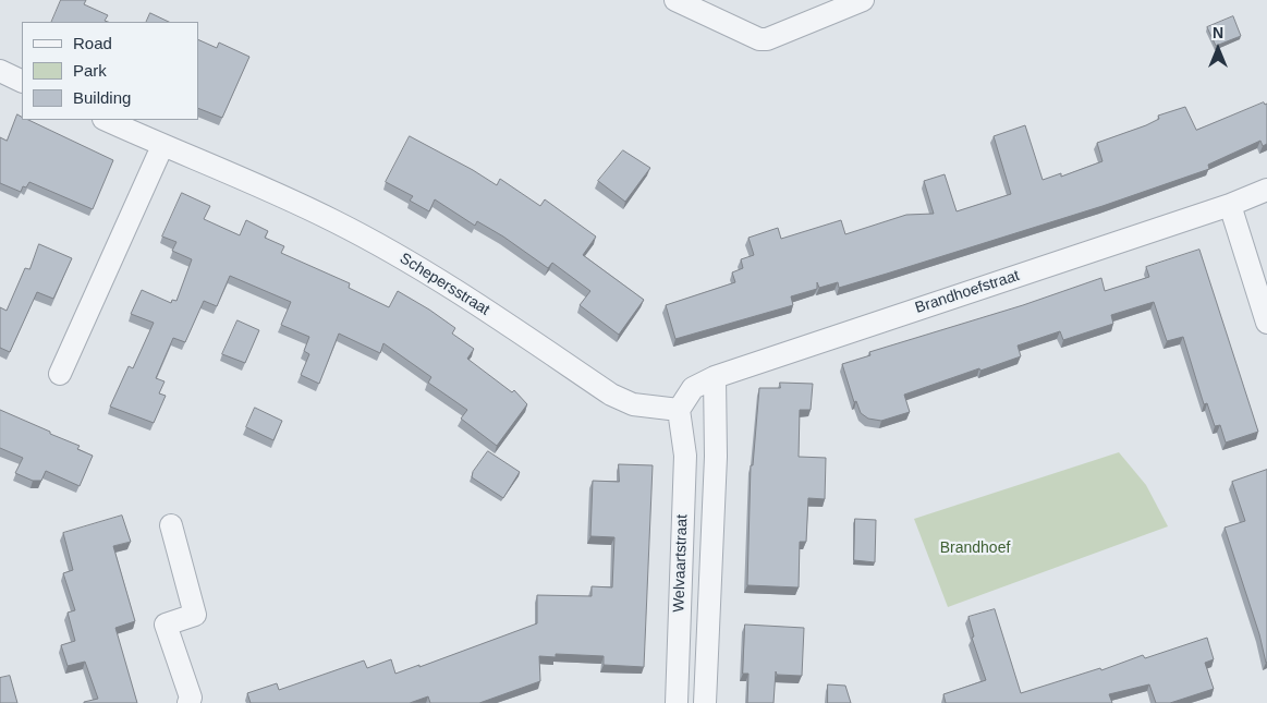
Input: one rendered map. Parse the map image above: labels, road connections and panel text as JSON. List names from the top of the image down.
{
  "streets": {
    "street": ["Schepersstraat", "Brandhoefstraat", "Welvaartstraat"]
  },
  "crossings": [
    ["Schepersstraat", "Brandhoefstraat"],
    ["Brandhoefstraat", "Welvaartstraat"]
  ],
  "parks": ["Brandhoef"],
  "legend": ["Road", "Park", "Building"],
  "north": "top"
}
